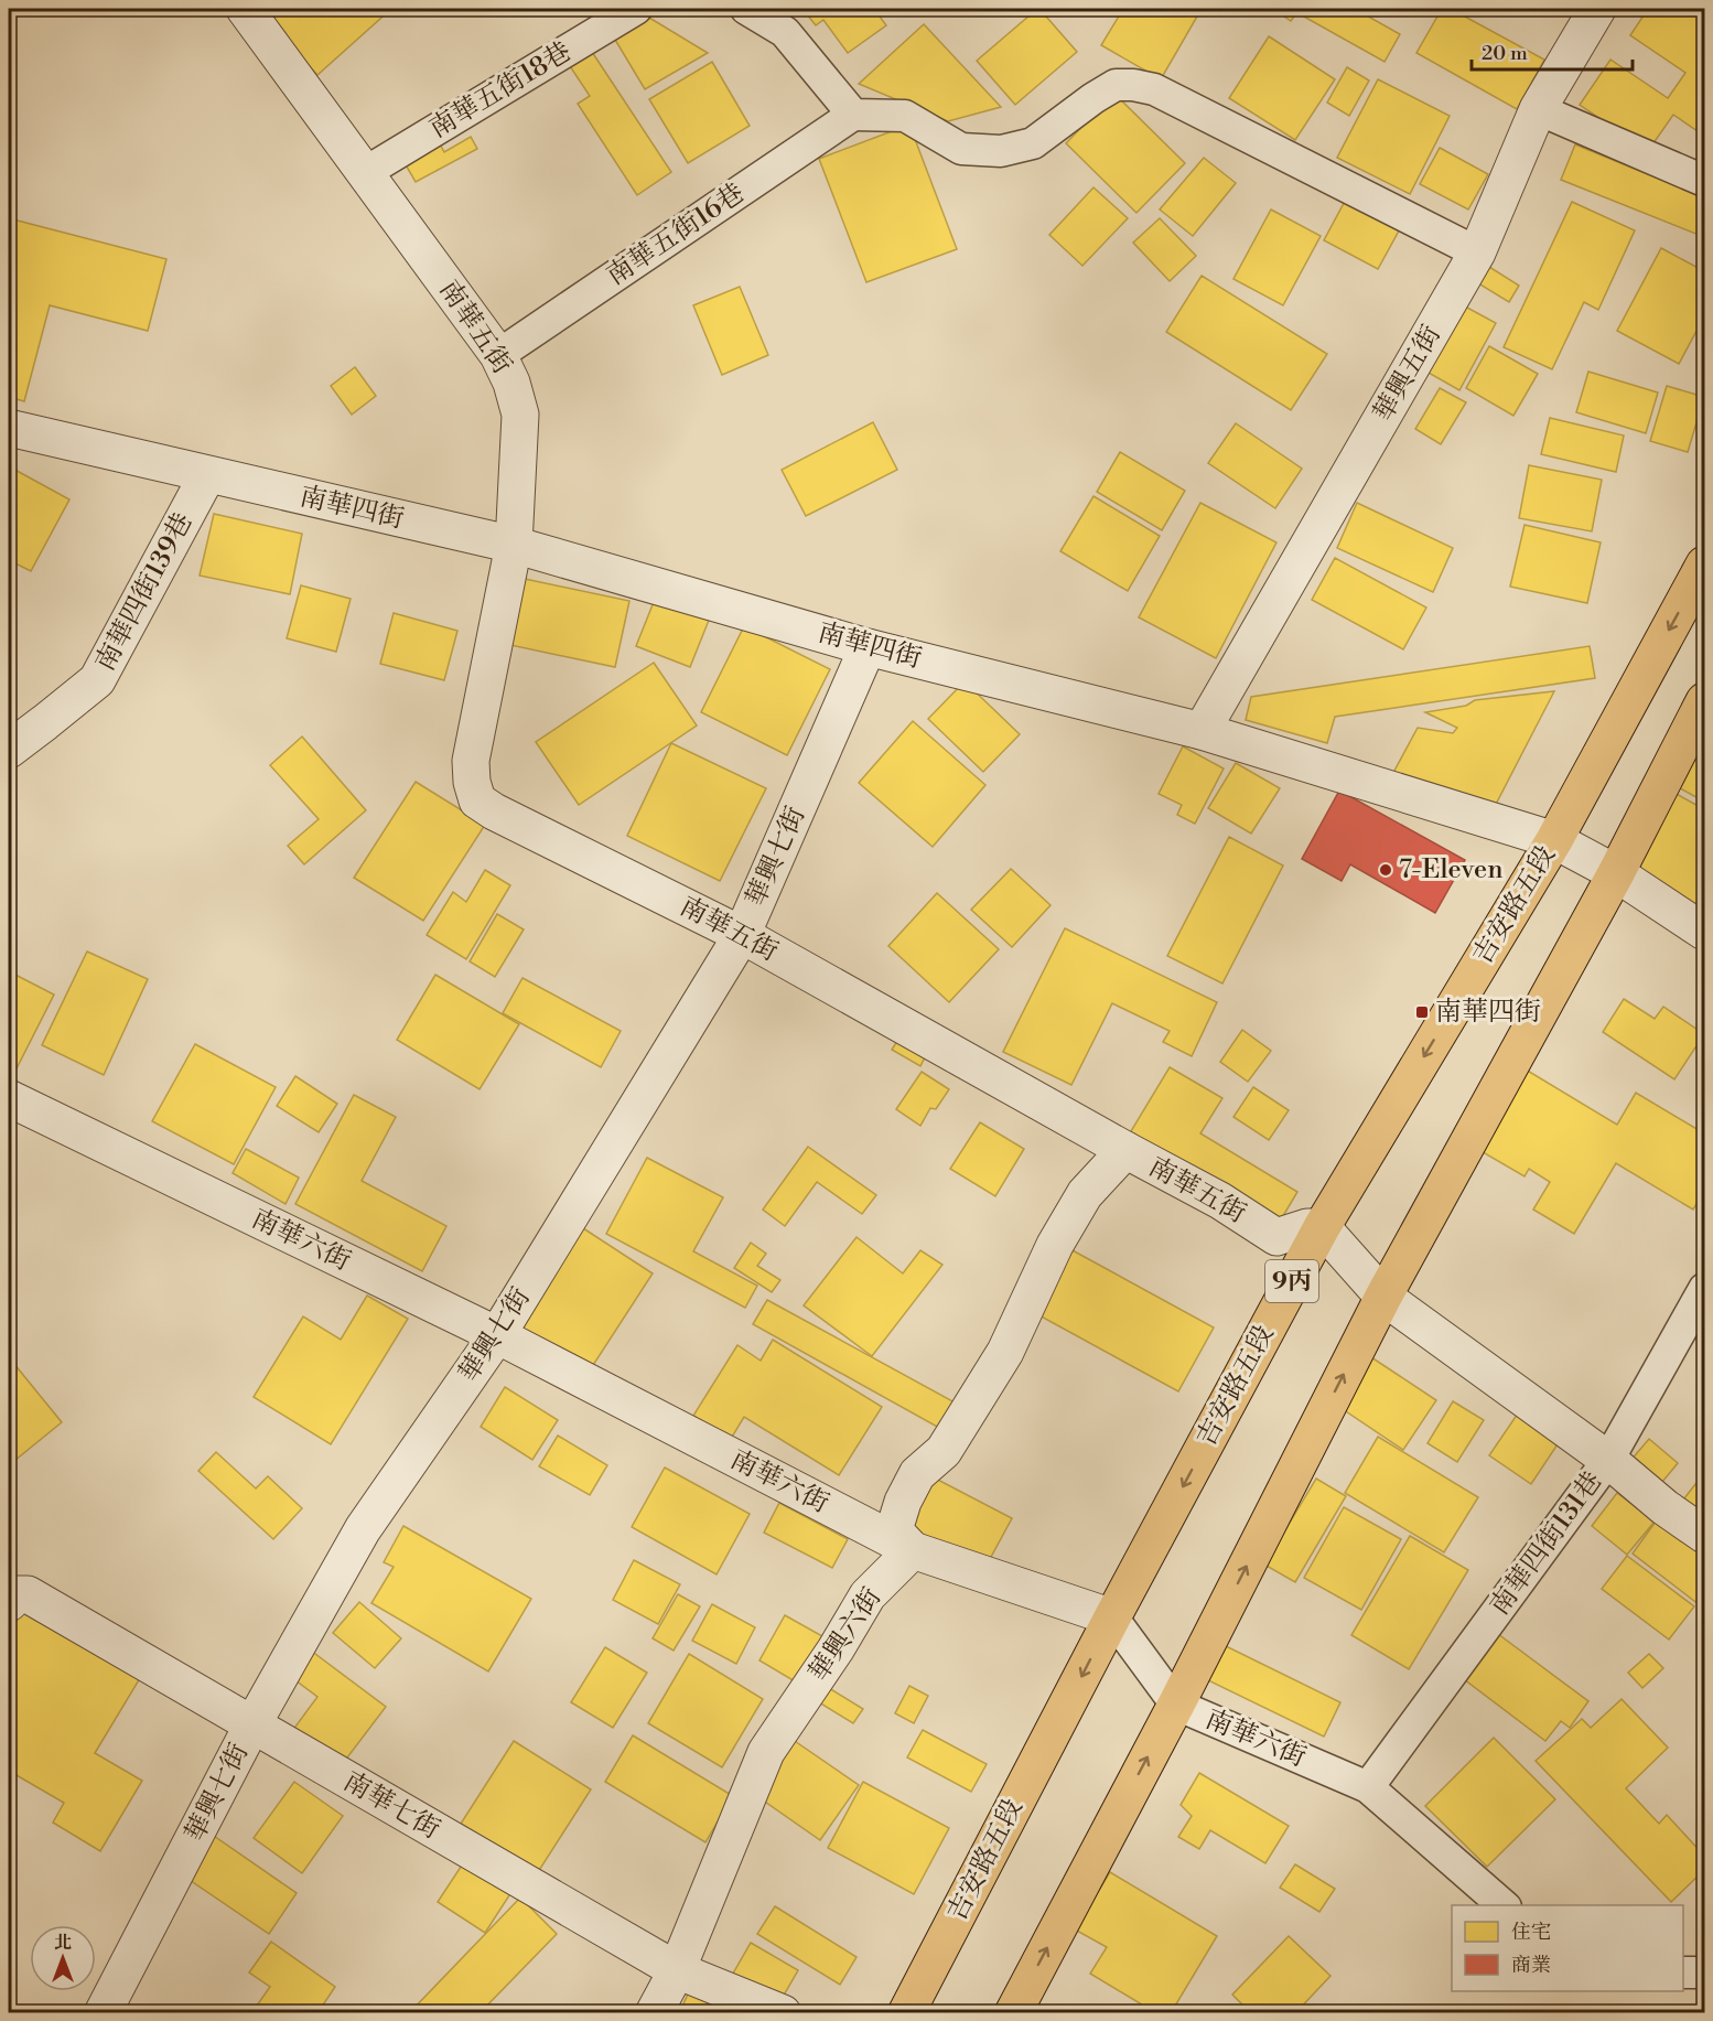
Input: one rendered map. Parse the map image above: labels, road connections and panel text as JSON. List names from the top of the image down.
{
  "streets": {
    "main road": ["吉安路五段", "9丙"],
    "street": [
      "南華五街",
      "華興五街",
      "南華四街",
      "南華四街139巷",
      "華興七街",
      "南華六街",
      "華興六街",
      "南華七街"
    ],
    "lane": ["南華五街18巷", "南華五街16巷", "南華四街131巷"]
  },
  "crossings": [
    ["南華五街18巷", "南華五街"],
    ["南華五街16巷", "南華五街"],
    ["南華五街", "南華四街"],
    ["南華五街", "華興七街"],
    ["南華五街", "吉安路五段"],
    ["華興五街", "南華四街"],
    ["南華四街", "南華四街139巷"],
    ["南華四街", "華興七街"],
    ["南華四街", "吉安路五段"],
    ["華興七街", "南華六街"],
    ["華興七街", "南華七街"],
    ["吉安路五段", "南華六街"],
    ["南華六街", "南華四街131巷"],
    ["南華六街", "華興六街"],
    ["華興六街", "南華七街"]
  ],
  "places": {
    "other": ["7-Eleven"],
    "transit": ["南華四街"]
  },
  "legend": ["住宅", "商業"],
  "scale_bar": "20 m",
  "north": "top"
}
